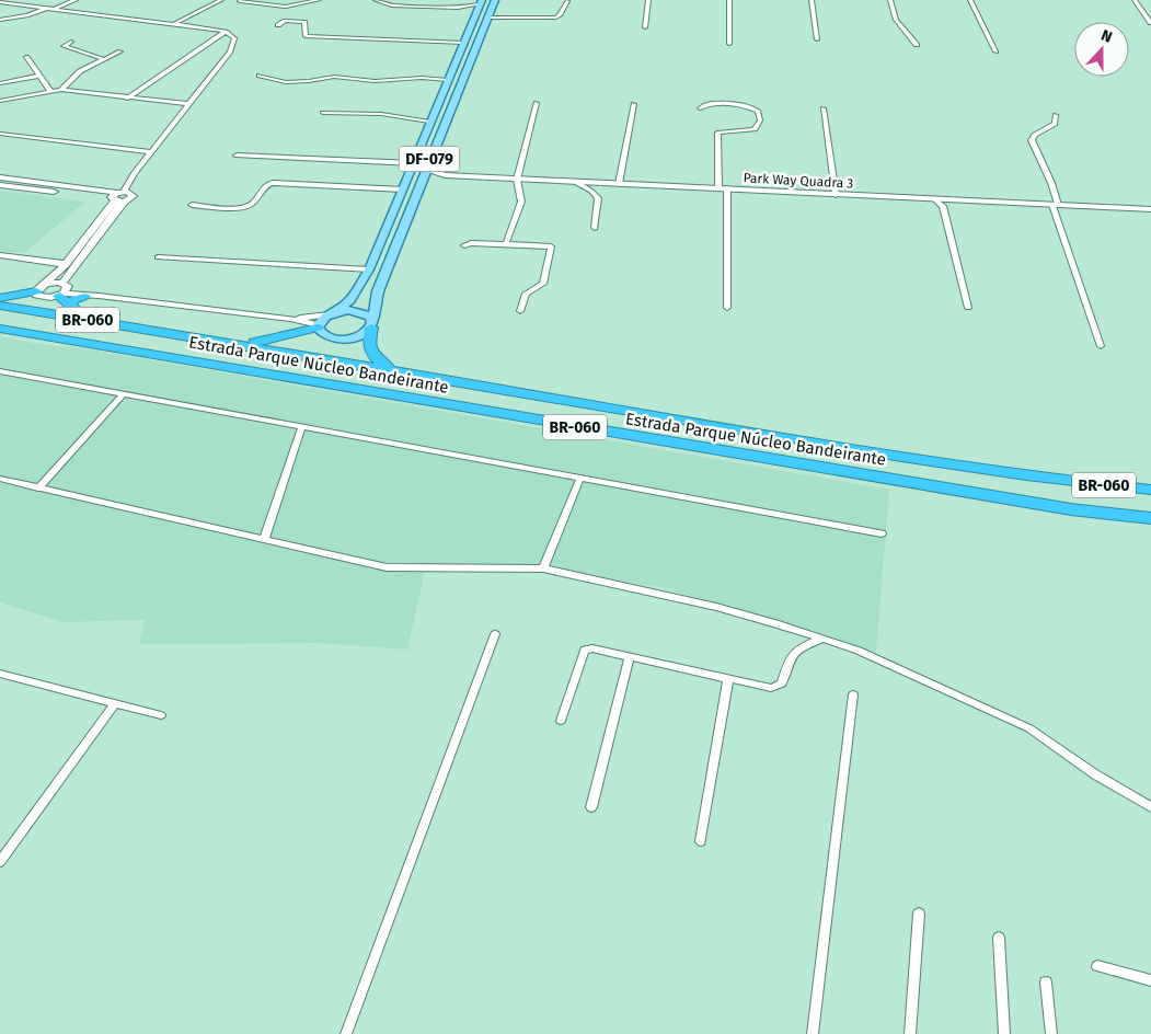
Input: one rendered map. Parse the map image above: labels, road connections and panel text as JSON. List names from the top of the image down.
{
  "streets": {
    "highway": ["BR-060", "Estrada Parque Núcleo Bandeirante"],
    "main road": ["DF-079"],
    "street": ["Park Way Quadra 3"]
  },
  "crossings": [
    ["DF-079", "Park Way Quadra 3"]
  ],
  "north": "top"
}
